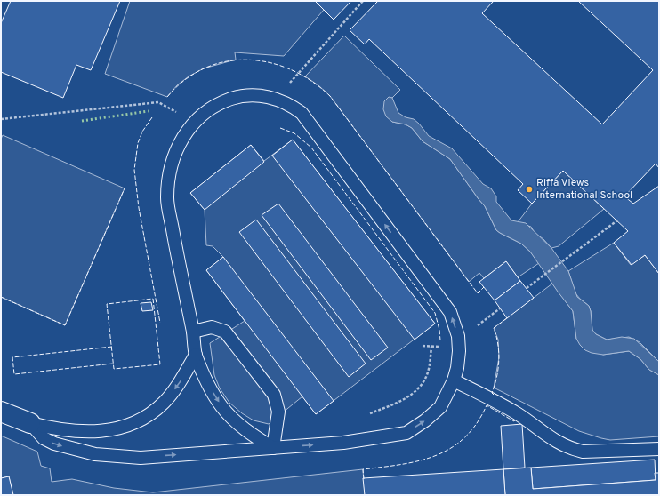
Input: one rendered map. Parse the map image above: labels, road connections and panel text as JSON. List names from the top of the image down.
{
  "places": ["Riffa Views International School"]
}
